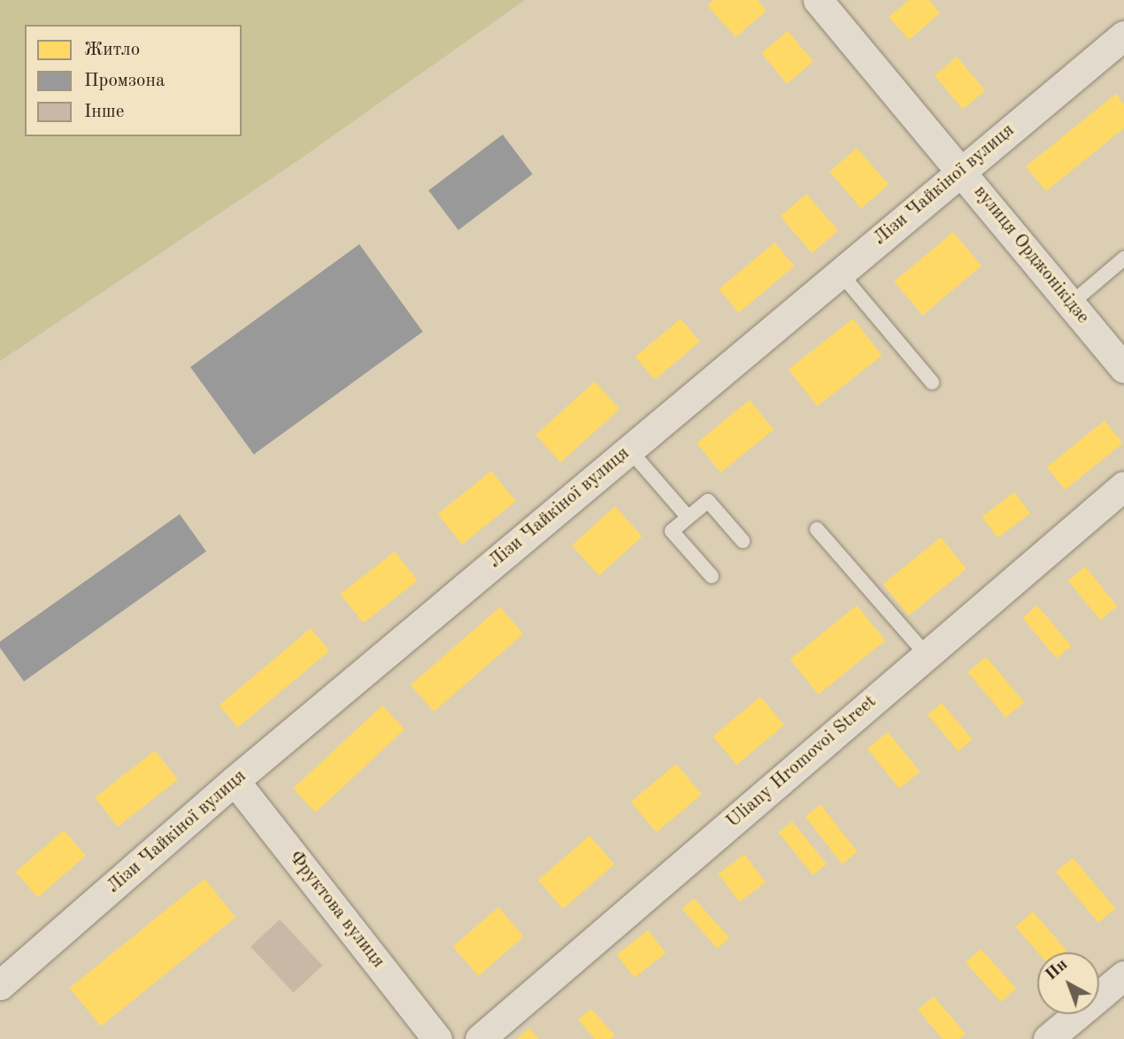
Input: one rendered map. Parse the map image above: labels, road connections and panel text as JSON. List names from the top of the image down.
{
  "streets": {
    "street": [
      "Лізи Чайкіної вулиця",
      "вулиця Орджонікідзе",
      "Uliany Hromovoi Street",
      "Фруктова вулиця"
    ]
  },
  "crossings": [
    ["Лізи Чайкіної вулиця", "вулиця Орджонікідзе"],
    ["Лізи Чайкіної вулиця", "Фруктова вулиця"]
  ],
  "legend": ["Житло", "Промзона", "Інше"],
  "north": "top left"
}
